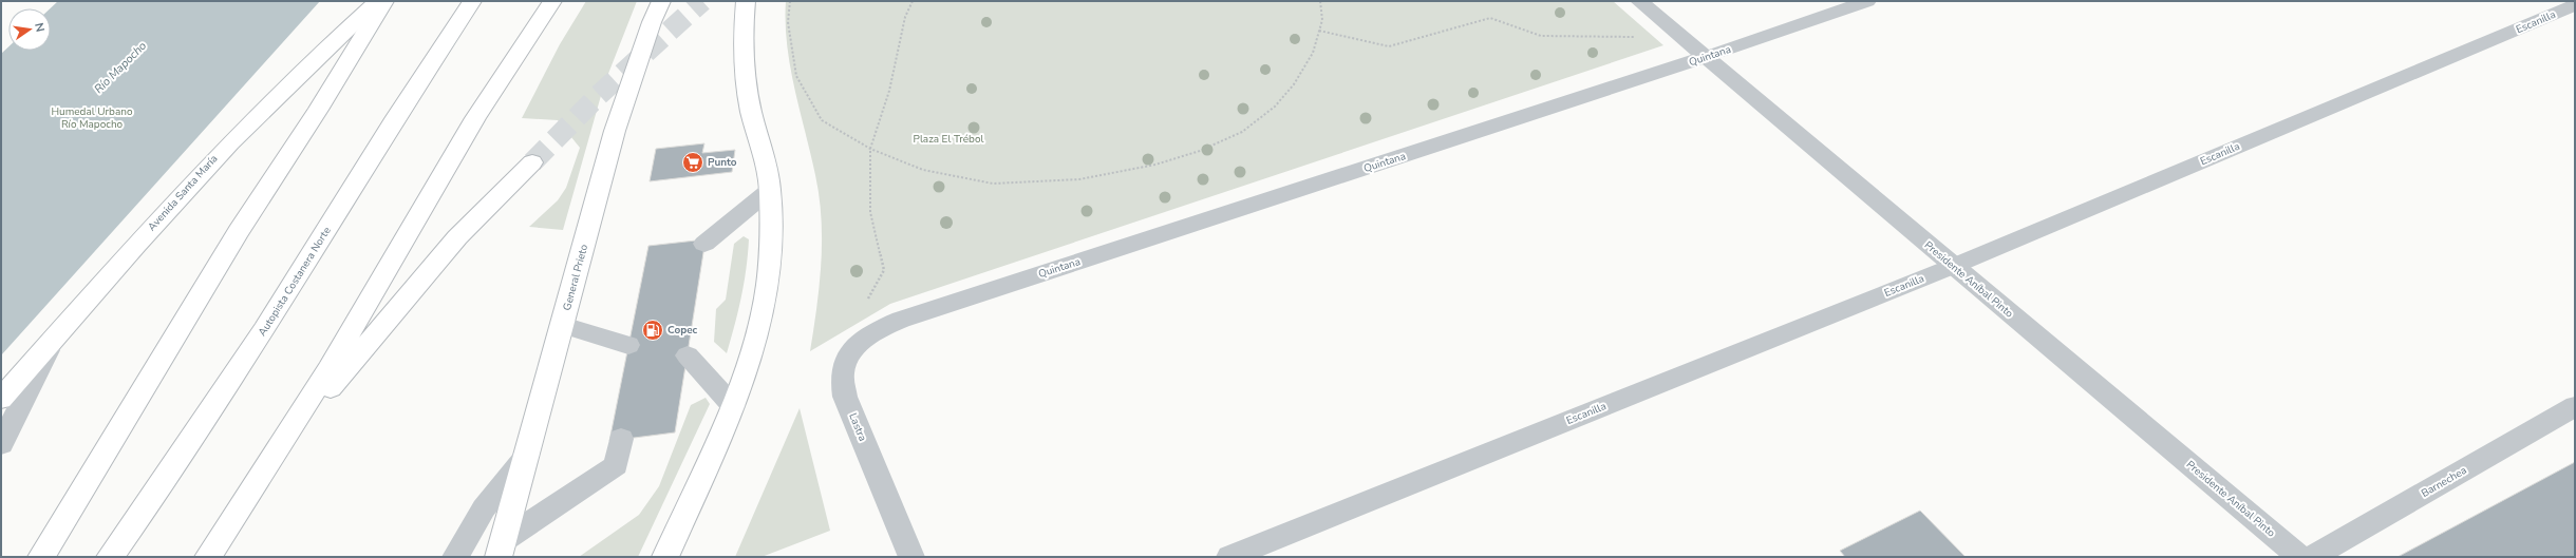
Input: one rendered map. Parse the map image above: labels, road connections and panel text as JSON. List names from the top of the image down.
{
  "streets": {
    "main road": ["Avenida Santa María", "General Prieto", "Autopista Costanera Norte"],
    "street": [
      "Escanilla",
      "Quintana",
      "Presidente Aníbal Pinto",
      "Lastra",
      "Barnechea"
    ]
  },
  "crossings": [
    ["Escanilla", "Presidente Aníbal Pinto"],
    ["Quintana", "Presidente Aníbal Pinto"],
    ["Quintana", "Lastra"]
  ],
  "water": ["Río Mapocho"],
  "parks": ["Humedal Urbano Río Mapocho", "Plaza El Trébol"],
  "places": {
    "supermarket": ["Punto"],
    "fuel station": ["Copec"]
  },
  "north": "right"
}
